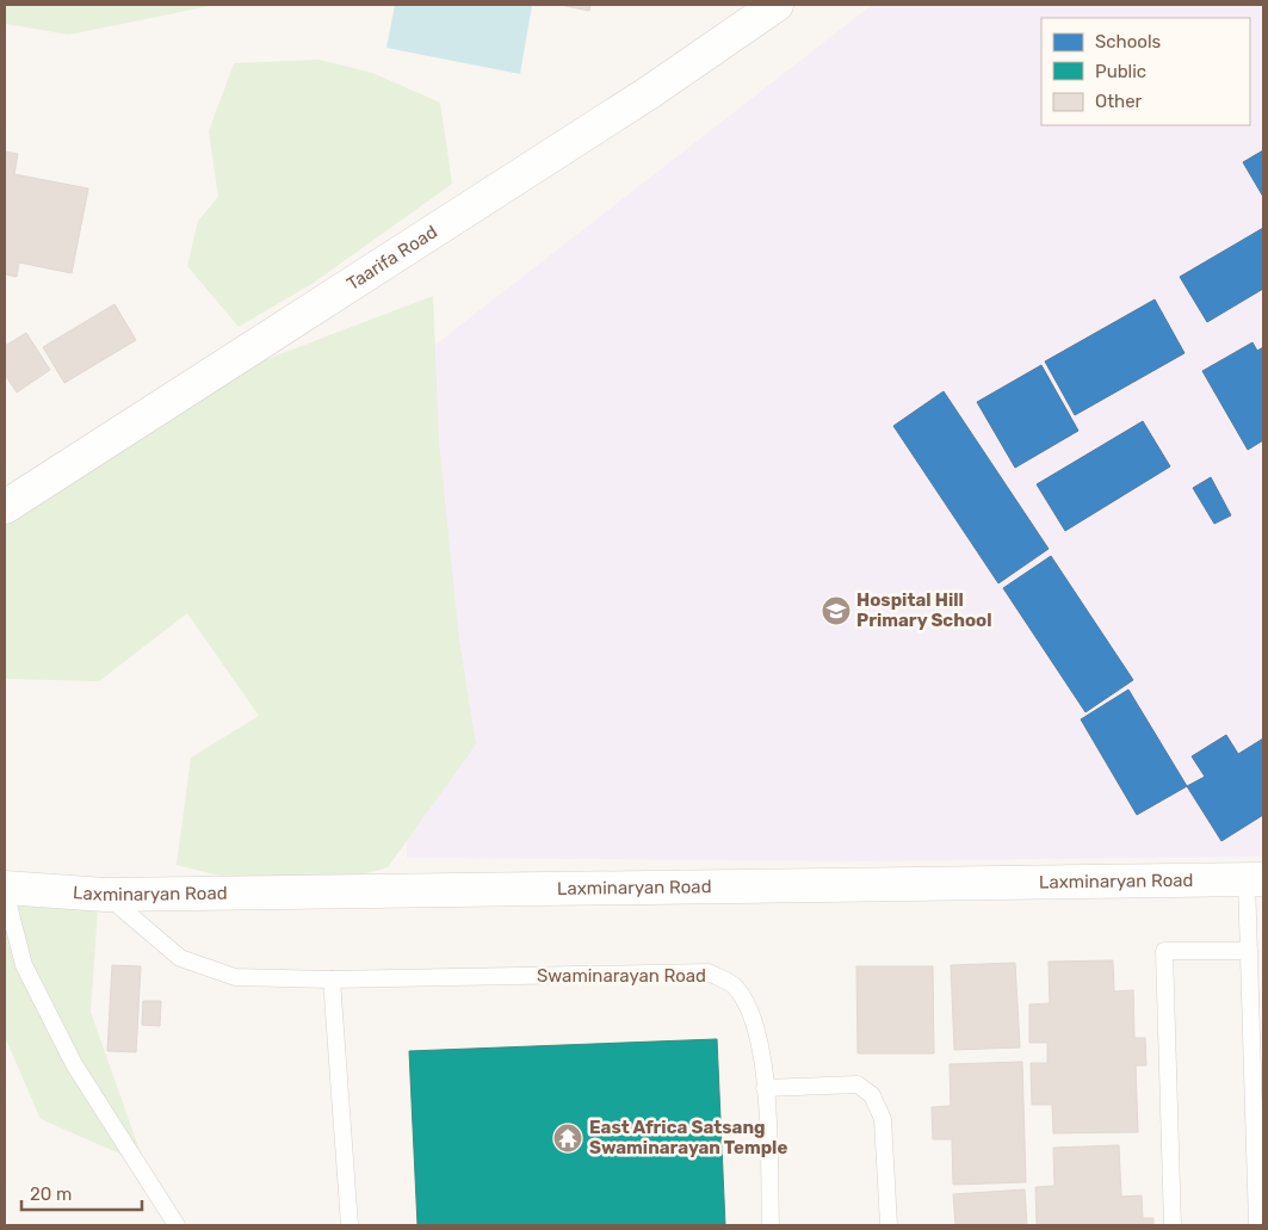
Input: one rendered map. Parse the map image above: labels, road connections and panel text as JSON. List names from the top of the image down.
{
  "streets": {
    "street": ["Taarifa Road", "Laxminaryan Road"],
    "lane": ["Swaminarayan Road"]
  },
  "crossings": [
    ["Laxminaryan Road", "Swaminarayan Road"]
  ],
  "places": {
    "school or university": ["Hospital Hill Primary School"],
    "temple": ["East Africa Satsang Swaminarayan Temple"]
  },
  "legend": ["Schools", "Public", "Other"],
  "scale_bar": "20 m"
}
